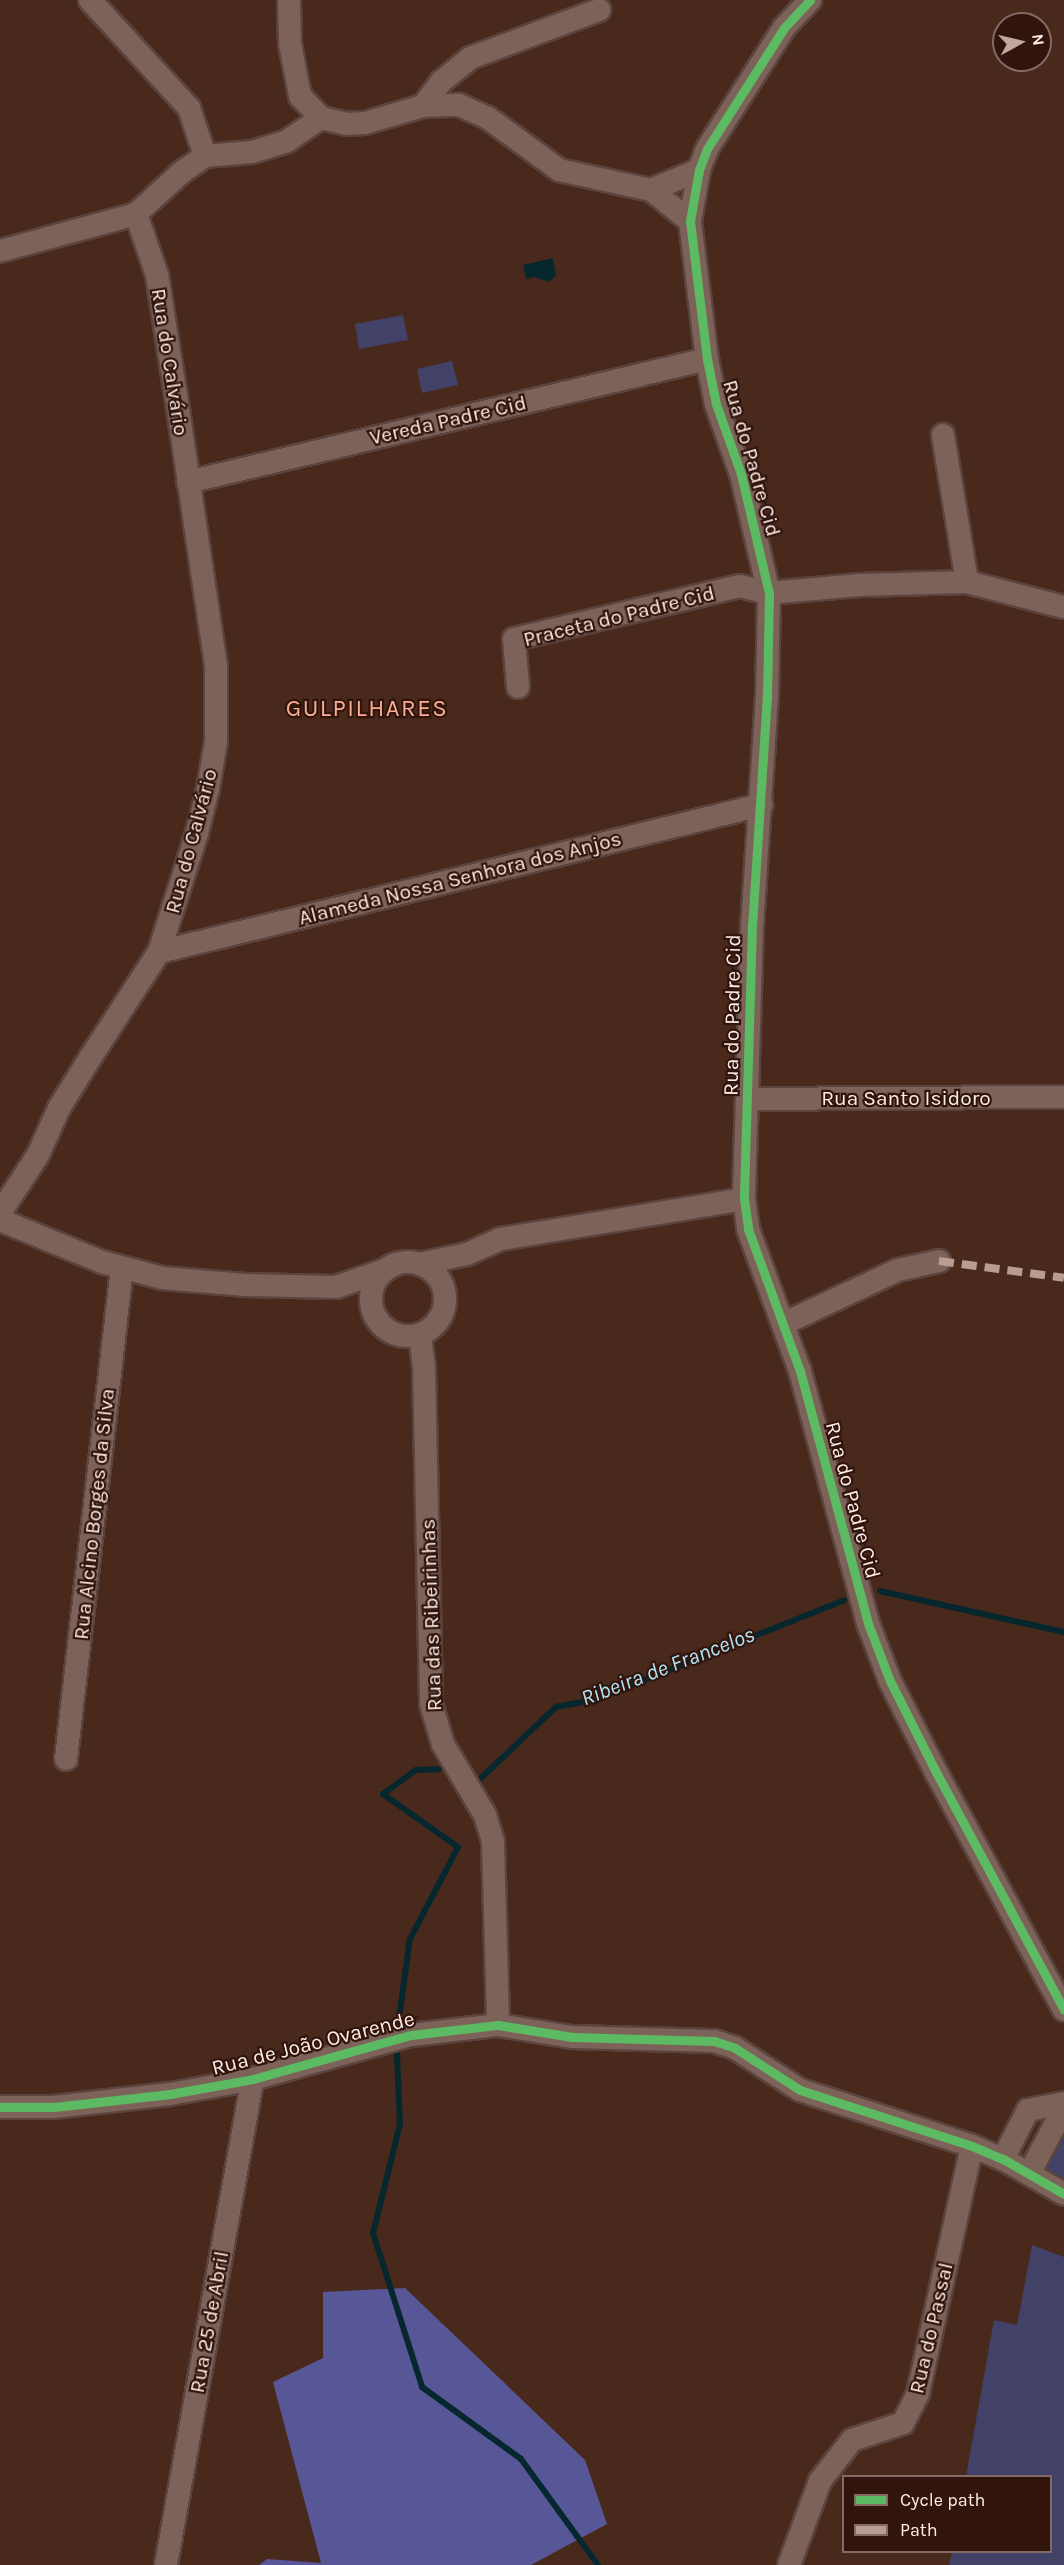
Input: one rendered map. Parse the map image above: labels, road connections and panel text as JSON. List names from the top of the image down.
{
  "streets": {
    "street": [
      "Rua do Calvário",
      "Vereda Padre Cid",
      "Rua do Padre Cid",
      "Praceta do Padre Cid",
      "Alameda Nossa Senhora dos Anjos",
      "Rua Santo Isidoro",
      "Rua Alcino Borges da Silva",
      "Rua das Ribeirinhas",
      "Rua de João Ovarende",
      "Rua 25 de Abril",
      "Rua do Passal"
    ]
  },
  "crossings": [
    ["Rua do Calvário", "Vereda Padre Cid"],
    ["Rua do Calvário", "Alameda Nossa Senhora dos Anjos"],
    ["Vereda Padre Cid", "Rua do Padre Cid"],
    ["Rua do Padre Cid", "Praceta do Padre Cid"],
    ["Rua do Padre Cid", "Alameda Nossa Senhora dos Anjos"],
    ["Rua do Padre Cid", "Rua Santo Isidoro"],
    ["Rua das Ribeirinhas", "Rua de João Ovarende"],
    ["Rua de João Ovarende", "Rua 25 de Abril"],
    ["Rua de João Ovarende", "Rua do Passal"]
  ],
  "districts": ["GULPILHARES"],
  "water": ["Ribeira de Francelos"],
  "legend": ["Cycle path", "Path"],
  "north": "right"
}
